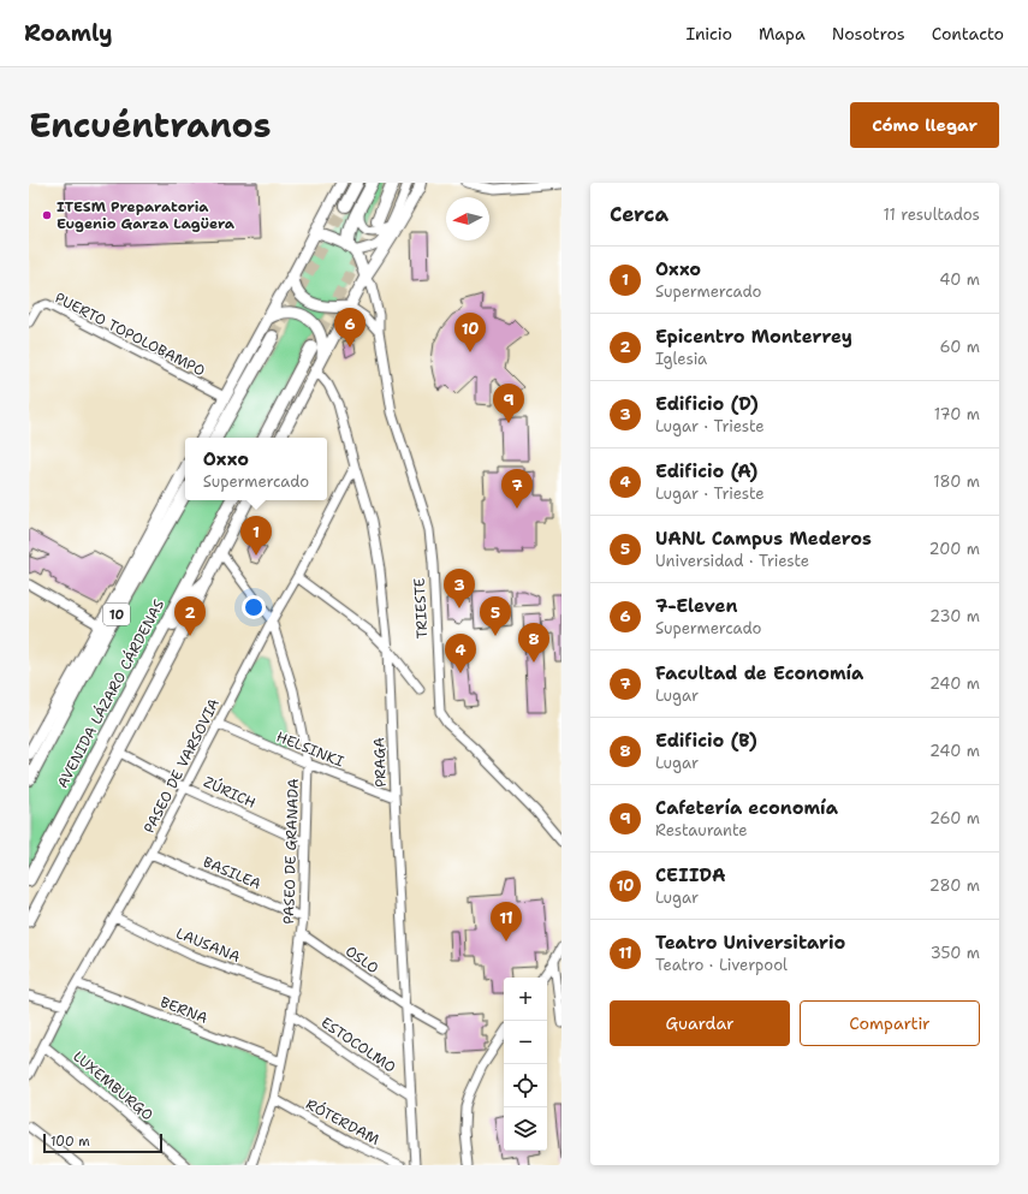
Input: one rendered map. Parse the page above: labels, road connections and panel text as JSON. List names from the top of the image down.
{
  "streets": {
    "highway": ["10", "AVENIDA LÁZARO CÁRDENAS"],
    "street": [
      "PUERTO TOPOLOBAMPO",
      "TRIESTE",
      "HELSINKI",
      "PRAGA",
      "PASEO DE VARSOVIA",
      "ZÚRICH",
      "PASEO DE GRANADA",
      "BASILEA",
      "LAUSANA",
      "OSLO",
      "BERNA",
      "ESTOCOLMO",
      "LUXEMBURGO",
      "RÓTERDAM"
    ]
  },
  "crossings": [
    ["HELSINKI", "PRAGA"],
    ["HELSINKI", "PASEO DE VARSOVIA"],
    ["HELSINKI", "PASEO DE GRANADA"],
    ["PRAGA", "PASEO DE VARSOVIA"],
    ["PRAGA", "OSLO"],
    ["PRAGA", "ESTOCOLMO"],
    ["PASEO DE VARSOVIA", "ZÚRICH"],
    ["PASEO DE VARSOVIA", "PASEO DE GRANADA"],
    ["PASEO DE VARSOVIA", "BASILEA"],
    ["PASEO DE VARSOVIA", "LAUSANA"],
    ["PASEO DE VARSOVIA", "BERNA"],
    ["PASEO DE VARSOVIA", "LUXEMBURGO"],
    ["ZÚRICH", "PASEO DE GRANADA"],
    ["PASEO DE GRANADA", "BASILEA"],
    ["PASEO DE GRANADA", "LAUSANA"],
    ["PASEO DE GRANADA", "OSLO"],
    ["PASEO DE GRANADA", "BERNA"],
    ["PASEO DE GRANADA", "ESTOCOLMO"],
    ["PASEO DE GRANADA", "RÓTERDAM"]
  ],
  "places": ["ITESM Preparatoria Eugenio Garza Lagüera"],
  "scale_bar": "100 m",
  "north": "left",
  "page": {
    "header": "Roamly",
    "nav": [
      "Inicio",
      "Mapa",
      "Nosotros",
      "Contacto"
    ],
    "title": "Encuéntranos",
    "buttons": [
      "Cómo llegar",
      ["Guardar", "Compartir"]
    ],
    "heading": ["Cerca", "11 resultados"],
    "list": [
      {
        "mark": "1",
        "name": "Oxxo",
        "note": "Supermercado",
        "value": "40 m"
      },
      {
        "mark": "2",
        "name": "Epicentro Monterrey",
        "note": "Iglesia",
        "value": "60 m"
      },
      {
        "mark": "3",
        "name": "Edificio (D)",
        "note": "Lugar · Trieste",
        "value": "170 m"
      },
      {
        "mark": "4",
        "name": "Edificio (A)",
        "note": "Lugar · Trieste",
        "value": "180 m"
      },
      {
        "mark": "5",
        "name": "UANL Campus Mederos",
        "note": "Universidad · Trieste",
        "value": "200 m"
      },
      {
        "mark": "6",
        "name": "7-Eleven",
        "note": "Supermercado",
        "value": "230 m"
      },
      {
        "mark": "7",
        "name": "Facultad de Economía",
        "note": "Lugar",
        "value": "240 m"
      },
      {
        "mark": "8",
        "name": "Edificio (B)",
        "note": "Lugar",
        "value": "240 m"
      },
      {
        "mark": "9",
        "name": "Cafetería economía",
        "note": "Restaurante",
        "value": "260 m"
      },
      {
        "mark": "10",
        "name": "CEIIDA",
        "note": "Lugar",
        "value": "280 m"
      },
      {
        "mark": "11",
        "name": "Teatro Universitario",
        "note": "Teatro · Liverpool",
        "value": "350 m"
      }
    ],
    "pins": [
      "6",
      "10",
      "9",
      "7",
      "1",
      "3",
      "2",
      "5",
      "8",
      "4",
      "11"
    ],
    "popup": ["Oxxo", "Supermercado"],
    "map_buttons": ["+", "−"],
    "scale": "100 m"
  }
}
